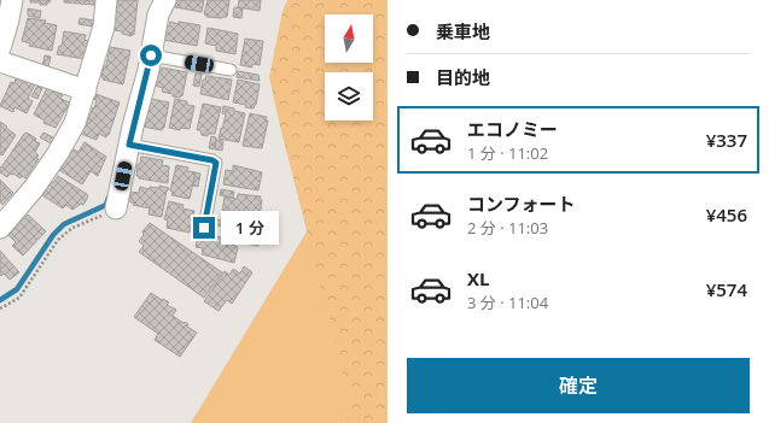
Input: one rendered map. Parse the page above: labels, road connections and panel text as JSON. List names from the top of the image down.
{
  "north": "top",
  "page": {
    "banner": ["乗車地", "目的地"],
    "list": [
      {
        "name": "エコノミー",
        "note": "1 分 · 11:02",
        "value": "¥337"
      },
      {
        "name": "コンフォート",
        "note": "2 分 · 11:03",
        "value": "¥456"
      },
      {
        "name": "XL",
        "note": "3 分 · 11:04",
        "value": "¥574"
      }
    ],
    "bubble": "1 分",
    "buttons": "確定"
  }
}
